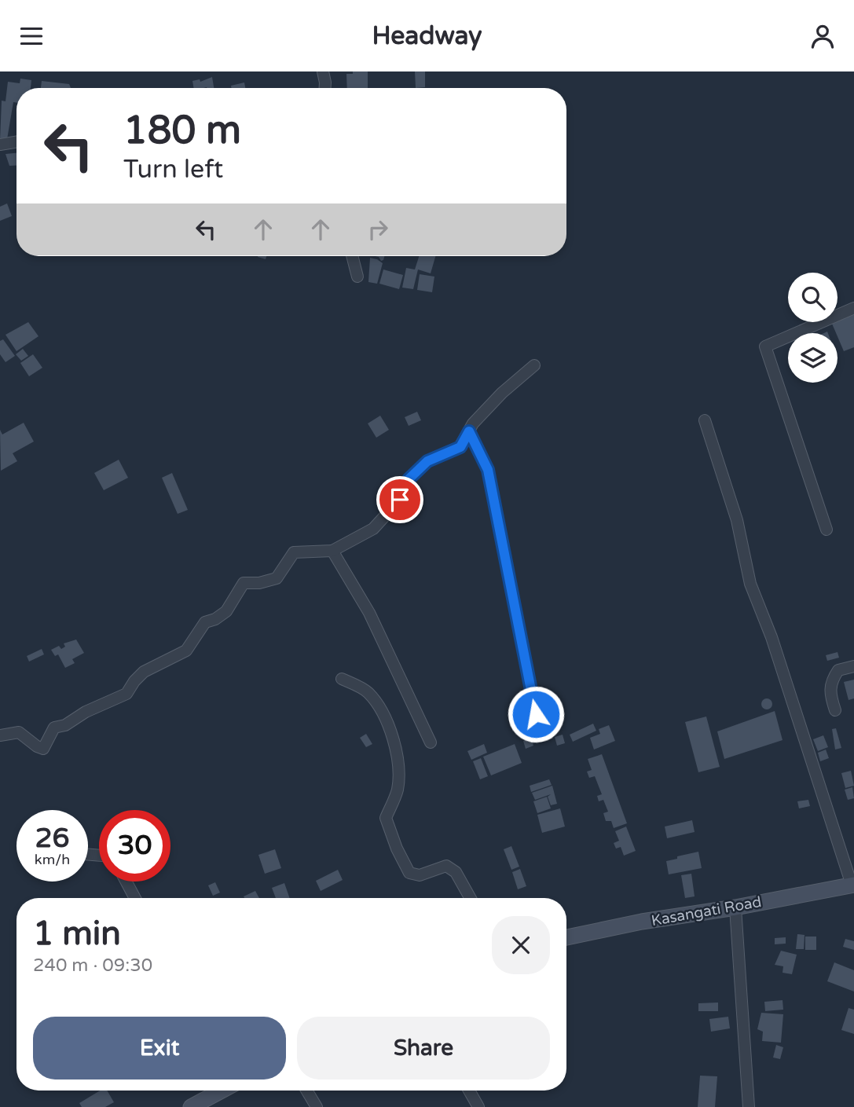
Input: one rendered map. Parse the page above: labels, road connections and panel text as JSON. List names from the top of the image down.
{
  "streets": {
    "street": ["Kasangati Road"]
  },
  "page": {
    "header": "Headway",
    "turn": ["180 m", "Turn left"],
    "speed": "26 km/h",
    "limit": "30",
    "heading": ["1 min", "240 m · 09:30"],
    "buttons": ["Exit", "Share"]
  }
}
